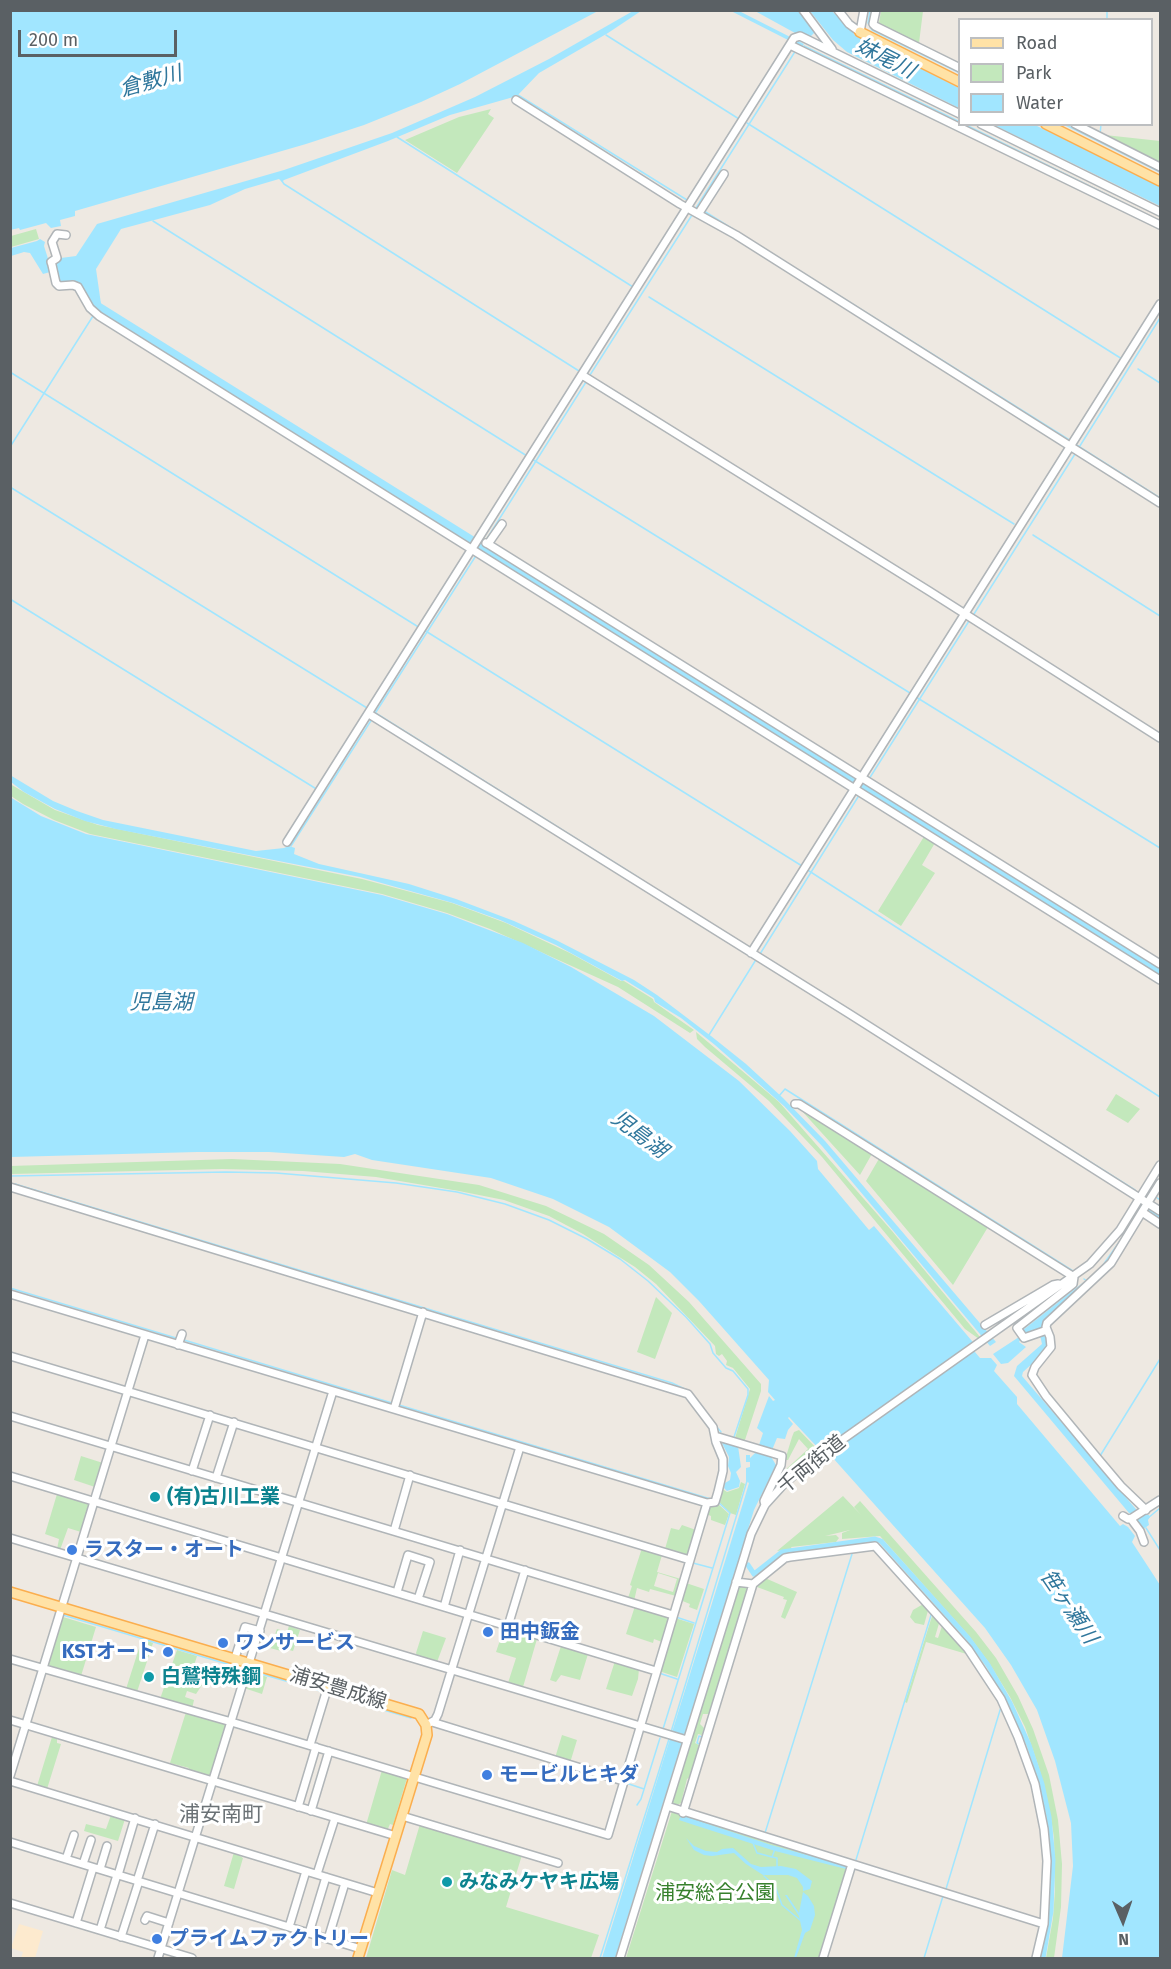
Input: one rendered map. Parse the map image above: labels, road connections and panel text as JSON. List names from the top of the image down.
{
  "streets": {
    "main road": ["浦安豊成線"],
    "street": ["千両街道"]
  },
  "districts": ["浦安南町"],
  "water": [
    "妹尾川",
    "倉敷川",
    "児島湖",
    "笹ヶ瀬川"
  ],
  "parks": ["浦安総合公園"],
  "places": [
    "(有)古川工業",
    "ラスター・オート",
    "田中鈑金",
    "ワンサービス",
    "KSTオート",
    "白鷲特殊鋼",
    "モービルヒキダ",
    "みなみケヤキ広場",
    "プライムファクトリー"
  ],
  "legend": ["Road", "Park", "Water"],
  "scale_bar": "200 m",
  "north": "bottom"
}
